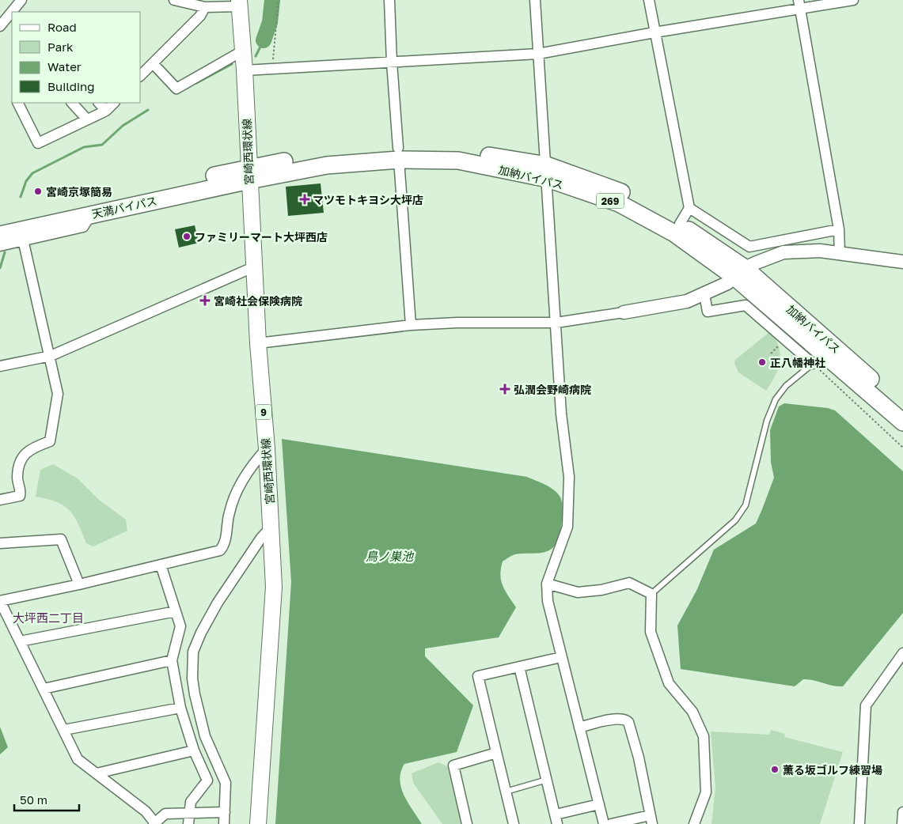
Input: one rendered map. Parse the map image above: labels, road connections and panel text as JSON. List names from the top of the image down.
{
  "streets": {
    "highway": ["加納バイパス", "269", "天満バイパス"],
    "main road": ["宮崎西環状線", "9"]
  },
  "crossings": [
    ["宮崎西環状線", "加納バイパス"],
    ["宮崎西環状線", "天満バイパス"],
    ["加納バイパス", "天満バイパス"]
  ],
  "districts": ["大坪西二丁目"],
  "water": ["鳥ノ巣池"],
  "places": {
    "other": [
      "宮崎京塚簡易",
      "ファミリーマート大坪西店",
      "正八幡神社",
      "薫る坂ゴルフ練習場"
    ],
    "health": ["マツモトキヨシ大坪店", "宮崎社会保険病院", "弘潤会野崎病院"]
  },
  "legend": [
    "Road",
    "Park",
    "Water",
    "Building"
  ],
  "scale_bar": "50 m"
}
